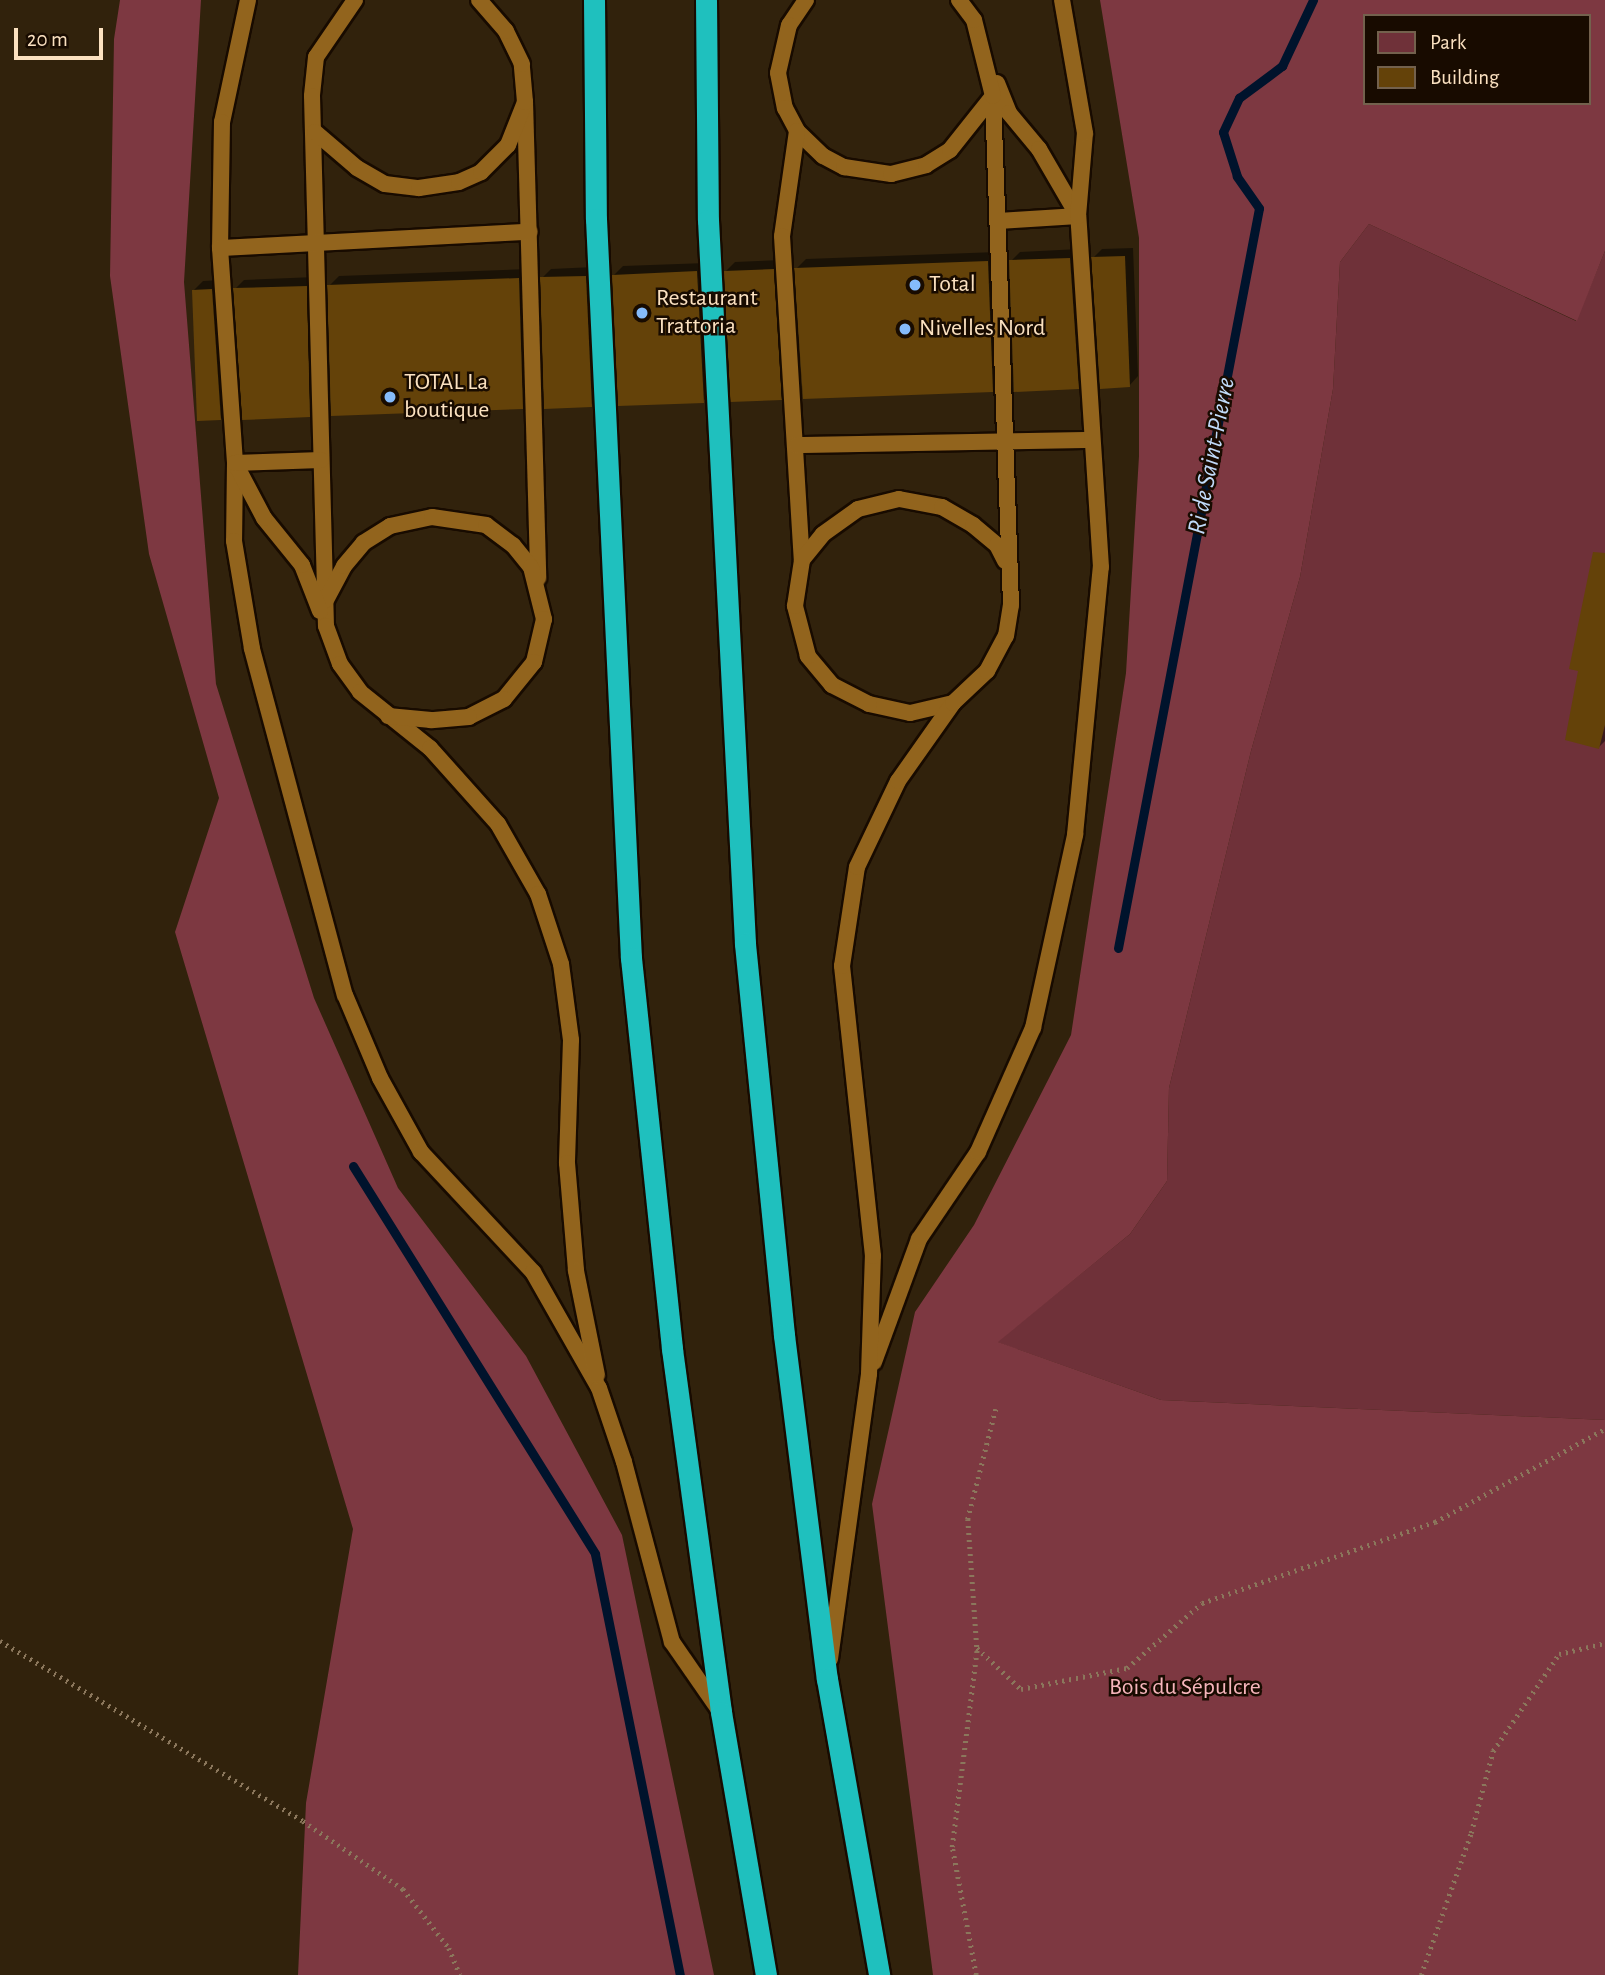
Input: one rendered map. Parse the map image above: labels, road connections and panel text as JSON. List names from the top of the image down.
{
  "water": ["Ri de Saint-Pierre"],
  "parks": ["Bois du Sépulcre"],
  "places": [
    "Total",
    "Restaurant Trattoria",
    "Nivelles Nord",
    "TOTAL La boutique"
  ],
  "legend": ["Park", "Building"],
  "scale_bar": "20 m"
}
